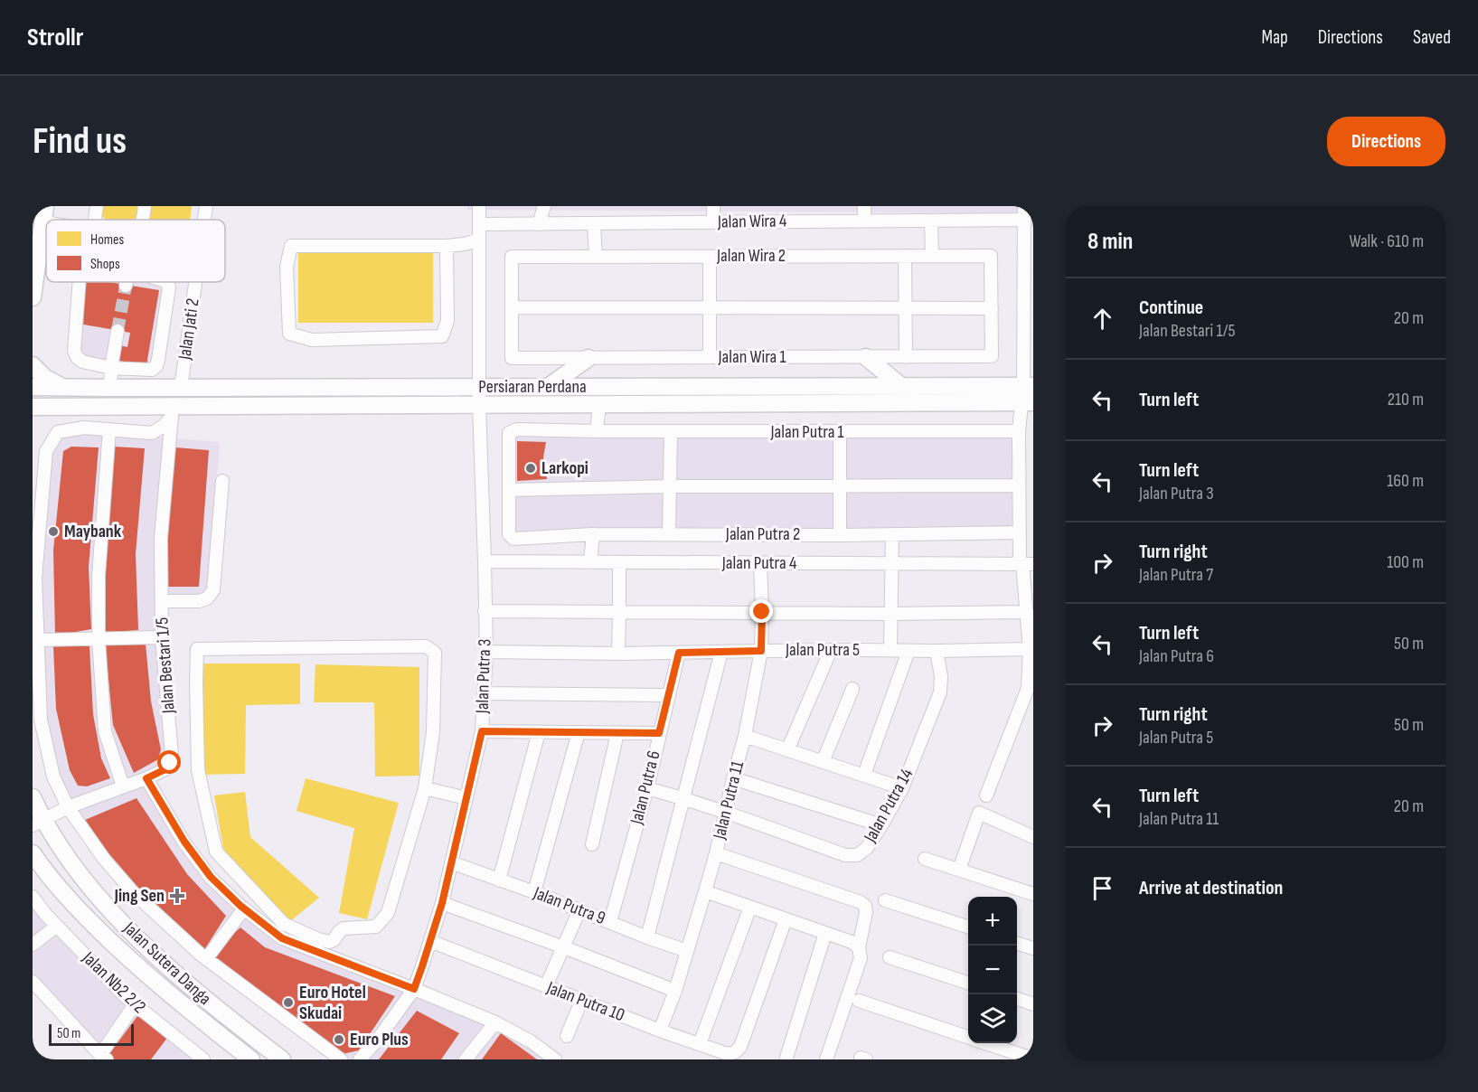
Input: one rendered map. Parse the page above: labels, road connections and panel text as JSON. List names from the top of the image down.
{
  "streets": {
    "main road": ["Persiaran Perdana", "Jalan Sutera Danga"],
    "street": [
      "Jalan Wira 4",
      "Jalan Wira 2",
      "Jalan Jati 2",
      "Jalan Wira 1",
      "Jalan Putra 1",
      "Jalan Putra 2",
      "Jalan Putra 4",
      "Jalan Putra 5",
      "Jalan Bestari 1/5",
      "Jalan Putra 3",
      "Jalan Putra 6",
      "Jalan Putra 11",
      "Jalan Putra 14",
      "Jalan Putra 9",
      "Jalan Nb2 2/2",
      "Jalan Putra 10"
    ]
  },
  "crossings": [
    ["Jalan Wira 4", "Jalan Putra 3"],
    ["Jalan Wira 2", "Jalan Wira 1"],
    ["Jalan Jati 2", "Persiaran Perdana"],
    ["Persiaran Perdana", "Jalan Bestari 1/5"],
    ["Persiaran Perdana", "Jalan Putra 3"],
    ["Jalan Putra 1", "Jalan Putra 2"],
    ["Jalan Putra 4", "Jalan Putra 3"],
    ["Jalan Putra 4", "Jalan Putra 11"],
    ["Jalan Putra 5", "Jalan Putra 3"],
    ["Jalan Putra 5", "Jalan Putra 6"],
    ["Jalan Putra 5", "Jalan Putra 11"],
    ["Jalan Putra 5", "Jalan Putra 14"],
    ["Jalan Bestari 1/5", "Jalan Sutera Danga"],
    ["Jalan Putra 3", "Jalan Putra 9"],
    ["Jalan Putra 3", "Jalan Putra 10"],
    ["Jalan Putra 6", "Jalan Putra 14"],
    ["Jalan Putra 6", "Jalan Putra 9"],
    ["Jalan Putra 11", "Jalan Putra 14"],
    ["Jalan Putra 11", "Jalan Putra 9"],
    ["Jalan Putra 11", "Jalan Putra 10"]
  ],
  "places": {
    "other": [
      "Larkopi",
      "Maybank",
      "Euro Hotel Skudai",
      "Euro Plus"
    ],
    "health": ["Jing Sen"]
  },
  "legend": ["Homes", "Shops"],
  "scale_bar": "50 m",
  "page": {
    "header": "Strollr",
    "nav": ["Map", "Directions", "Saved"],
    "buttons": "Directions",
    "title": "Find us",
    "heading": ["8 min", "Walk · 610 m"],
    "list": [
      ["Continue", "Jalan Bestari 1/5", "20 m"],
      ["Turn left", "210 m"],
      ["Turn left", "Jalan Putra 3", "160 m"],
      ["Turn right", "Jalan Putra 7", "100 m"],
      ["Turn left", "Jalan Putra 6", "50 m"],
      ["Turn right", "Jalan Putra 5", "50 m"],
      ["Turn left", "Jalan Putra 11", "20 m"],
      "Arrive at destination"
    ],
    "map_buttons": ["+", "−"],
    "scale": "50 m"
  }
}
